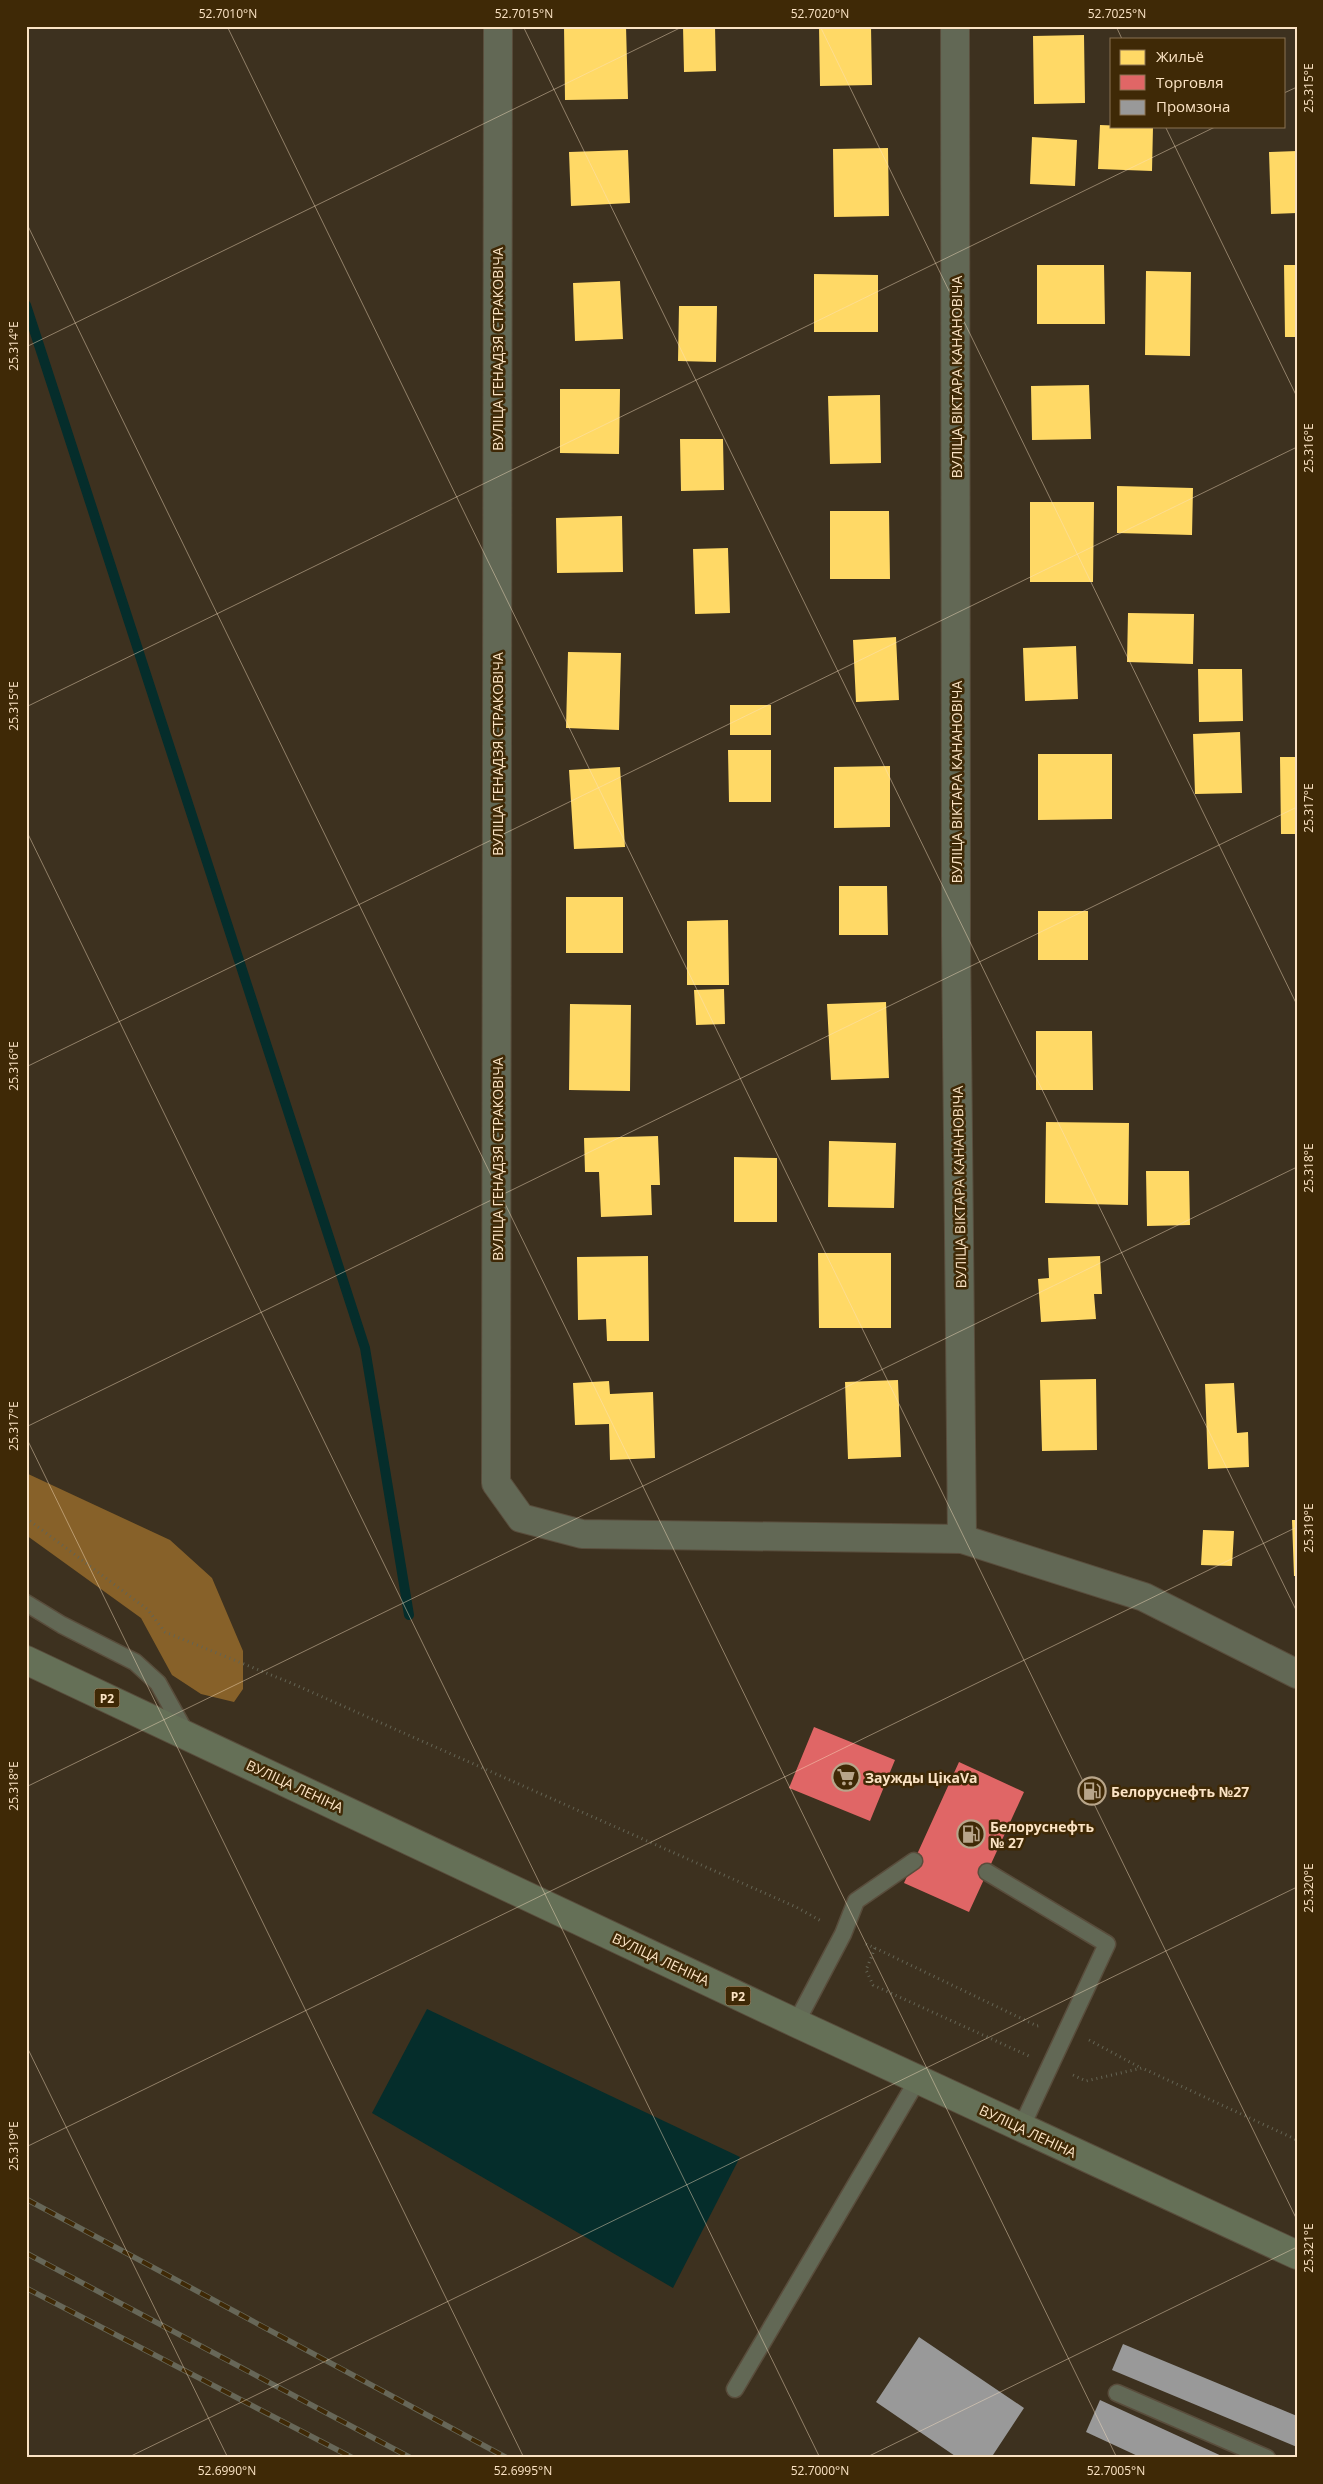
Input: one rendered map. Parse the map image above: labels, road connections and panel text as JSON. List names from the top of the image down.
{
  "streets": {
    "main road": ["Р2", "ВУЛІЦА ЛЕНІНА"],
    "street": ["ВУЛІЦА ГЕНАДЗЯ СТРАКОВІЧА", "ВУЛІЦА ВІКТАРА КАНАНОВІЧА"]
  },
  "crossings": [
    ["ВУЛІЦА ГЕНАДЗЯ СТРАКОВІЧА", "ВУЛІЦА ВІКТАРА КАНАНОВІЧА"]
  ],
  "places": {
    "supermarket": ["Заужды ЦікаVа"],
    "fuel station": ["Белоруснефть №27", "Белоруснефть № 27"]
  },
  "legend": ["Жильё", "Торговля", "Промзона"],
  "coordinates": [
    "52.7010°N",
    "52.7015°N",
    "52.7020°N",
    "52.7025°N",
    "25.315°E",
    "25.314°E",
    "25.316°E",
    "25.317°E",
    "25.318°E",
    "25.319°E",
    "25.320°E",
    "25.321°E",
    "52.6990°N",
    "52.6995°N",
    "52.7000°N",
    "52.7005°N"
  ]
}
